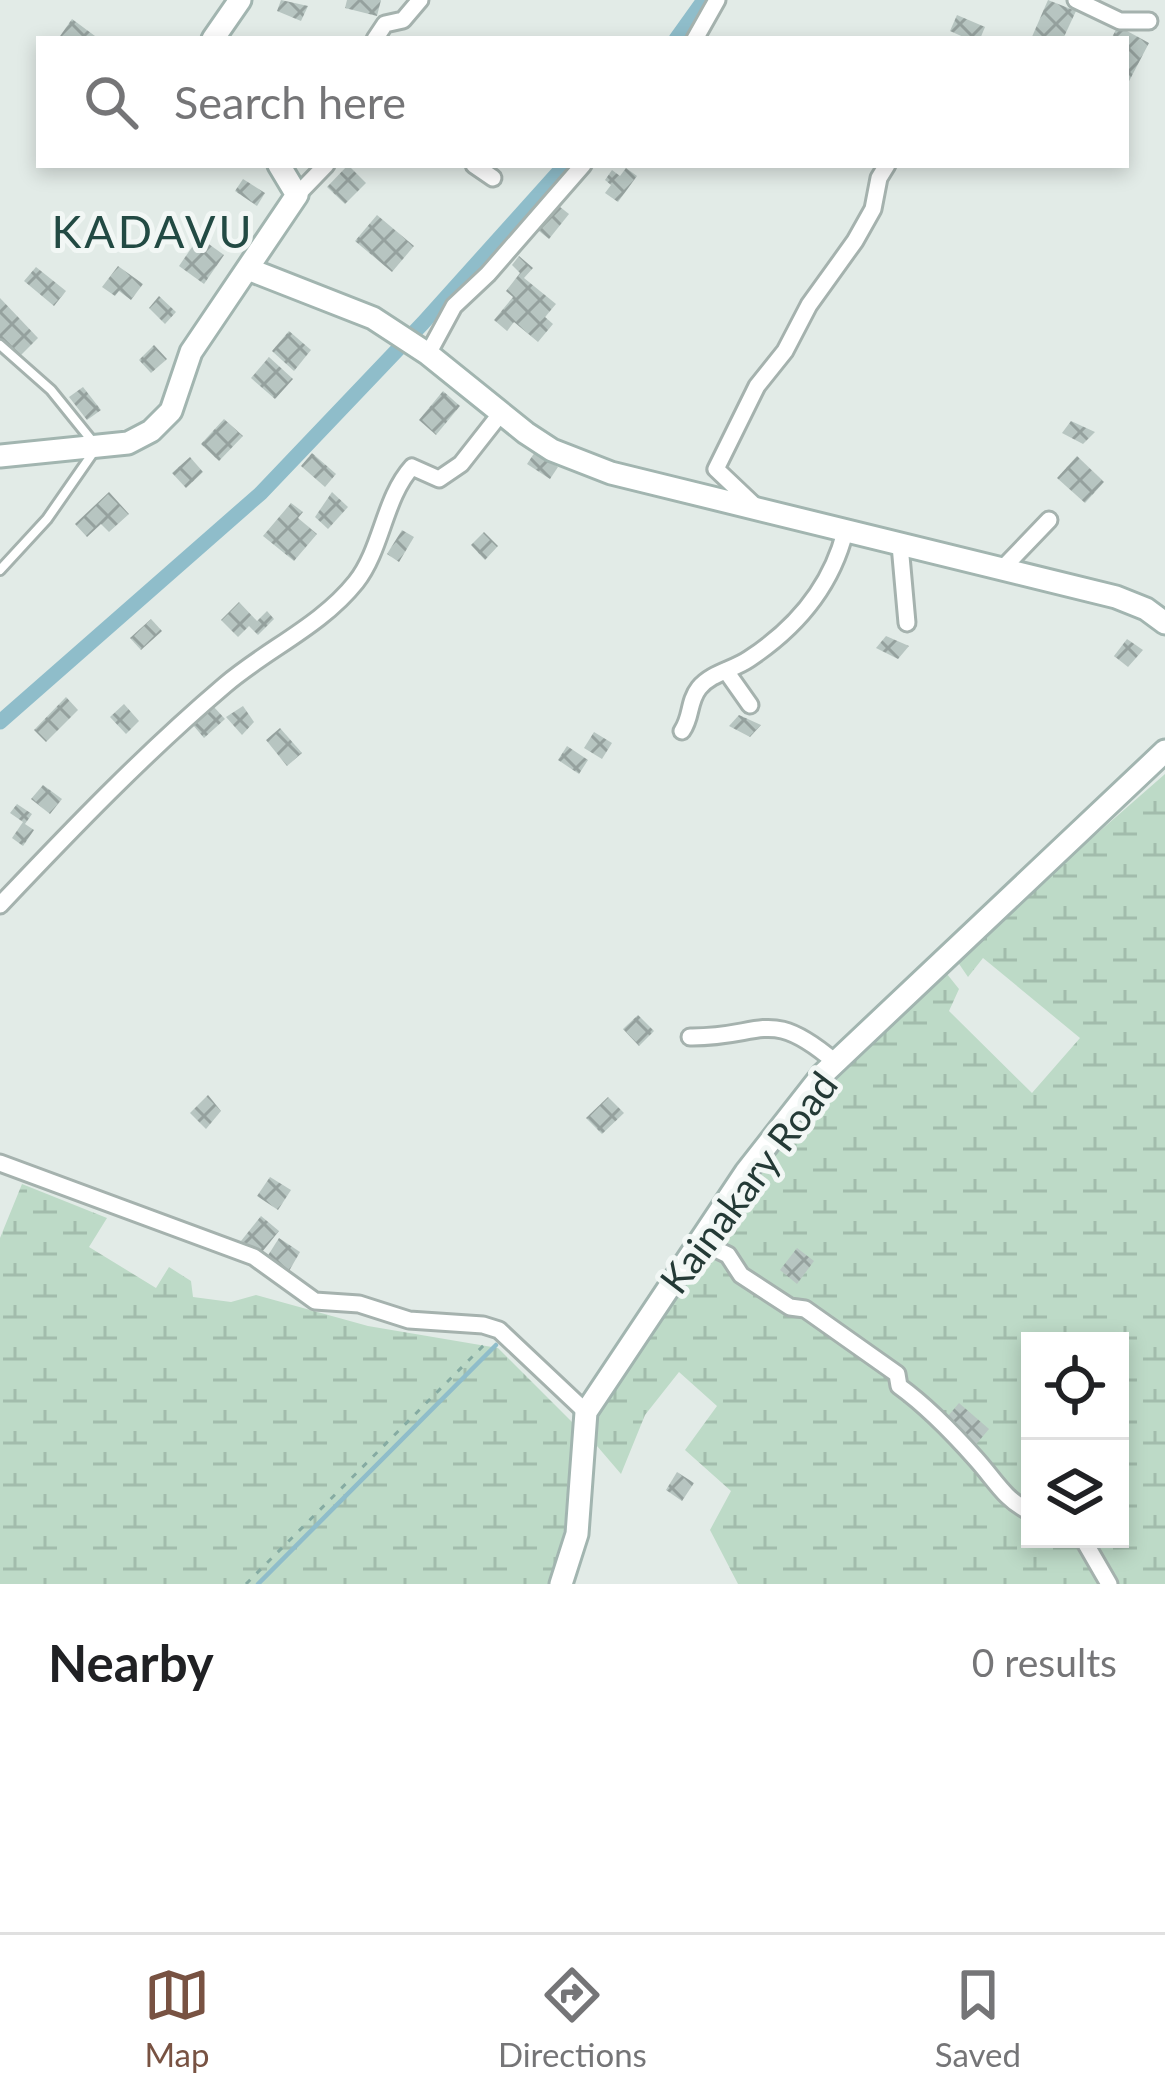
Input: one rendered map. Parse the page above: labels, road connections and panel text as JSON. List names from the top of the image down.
{
  "streets": {
    "main road": ["Kainakary Road"]
  },
  "districts": ["KADAVU"],
  "page": {
    "search": "Search here",
    "heading": ["Nearby", "0 results"],
    "nav": ["Map", "Directions", "Saved"]
  }
}
